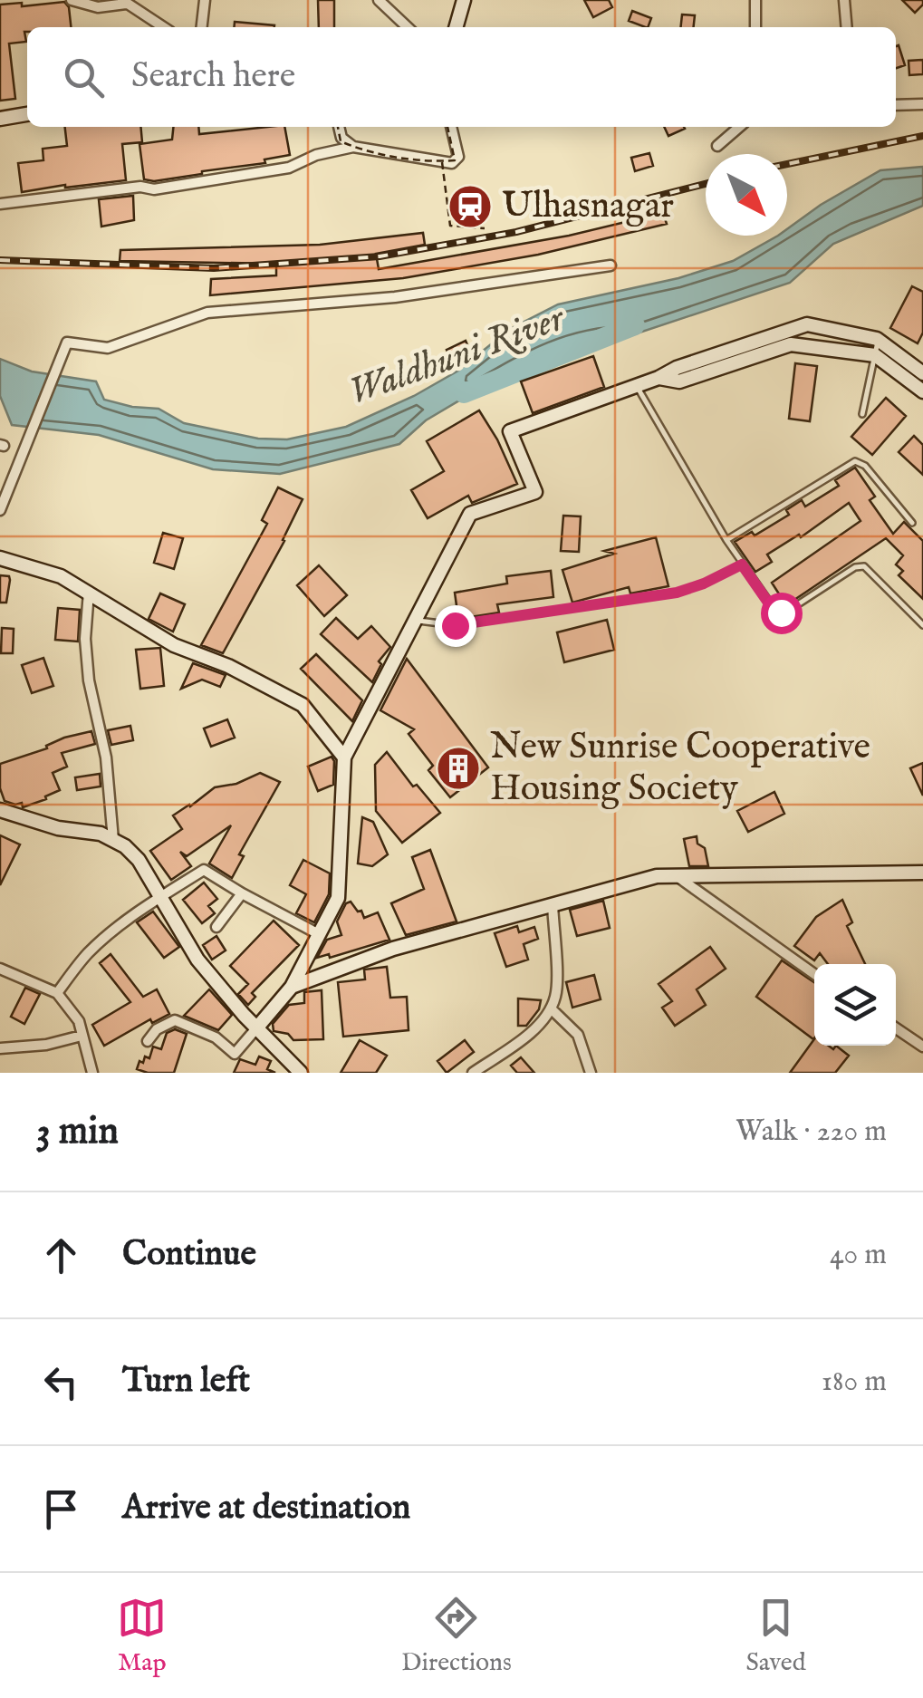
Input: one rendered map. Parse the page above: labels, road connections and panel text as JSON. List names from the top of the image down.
{
  "water": ["Waldhuni River"],
  "places": {
    "station": ["Ulhasnagar"],
    "building": ["New Sunrise Cooperative Housing Society"]
  },
  "north": "bottom right",
  "page": {
    "search": "Search here",
    "heading": ["3 min", "Walk · 220 m"],
    "list": [
      ["Continue", "40 m"],
      ["Turn left", "180 m"],
      "Arrive at destination"
    ],
    "nav": ["Map", "Directions", "Saved"]
  }
}
